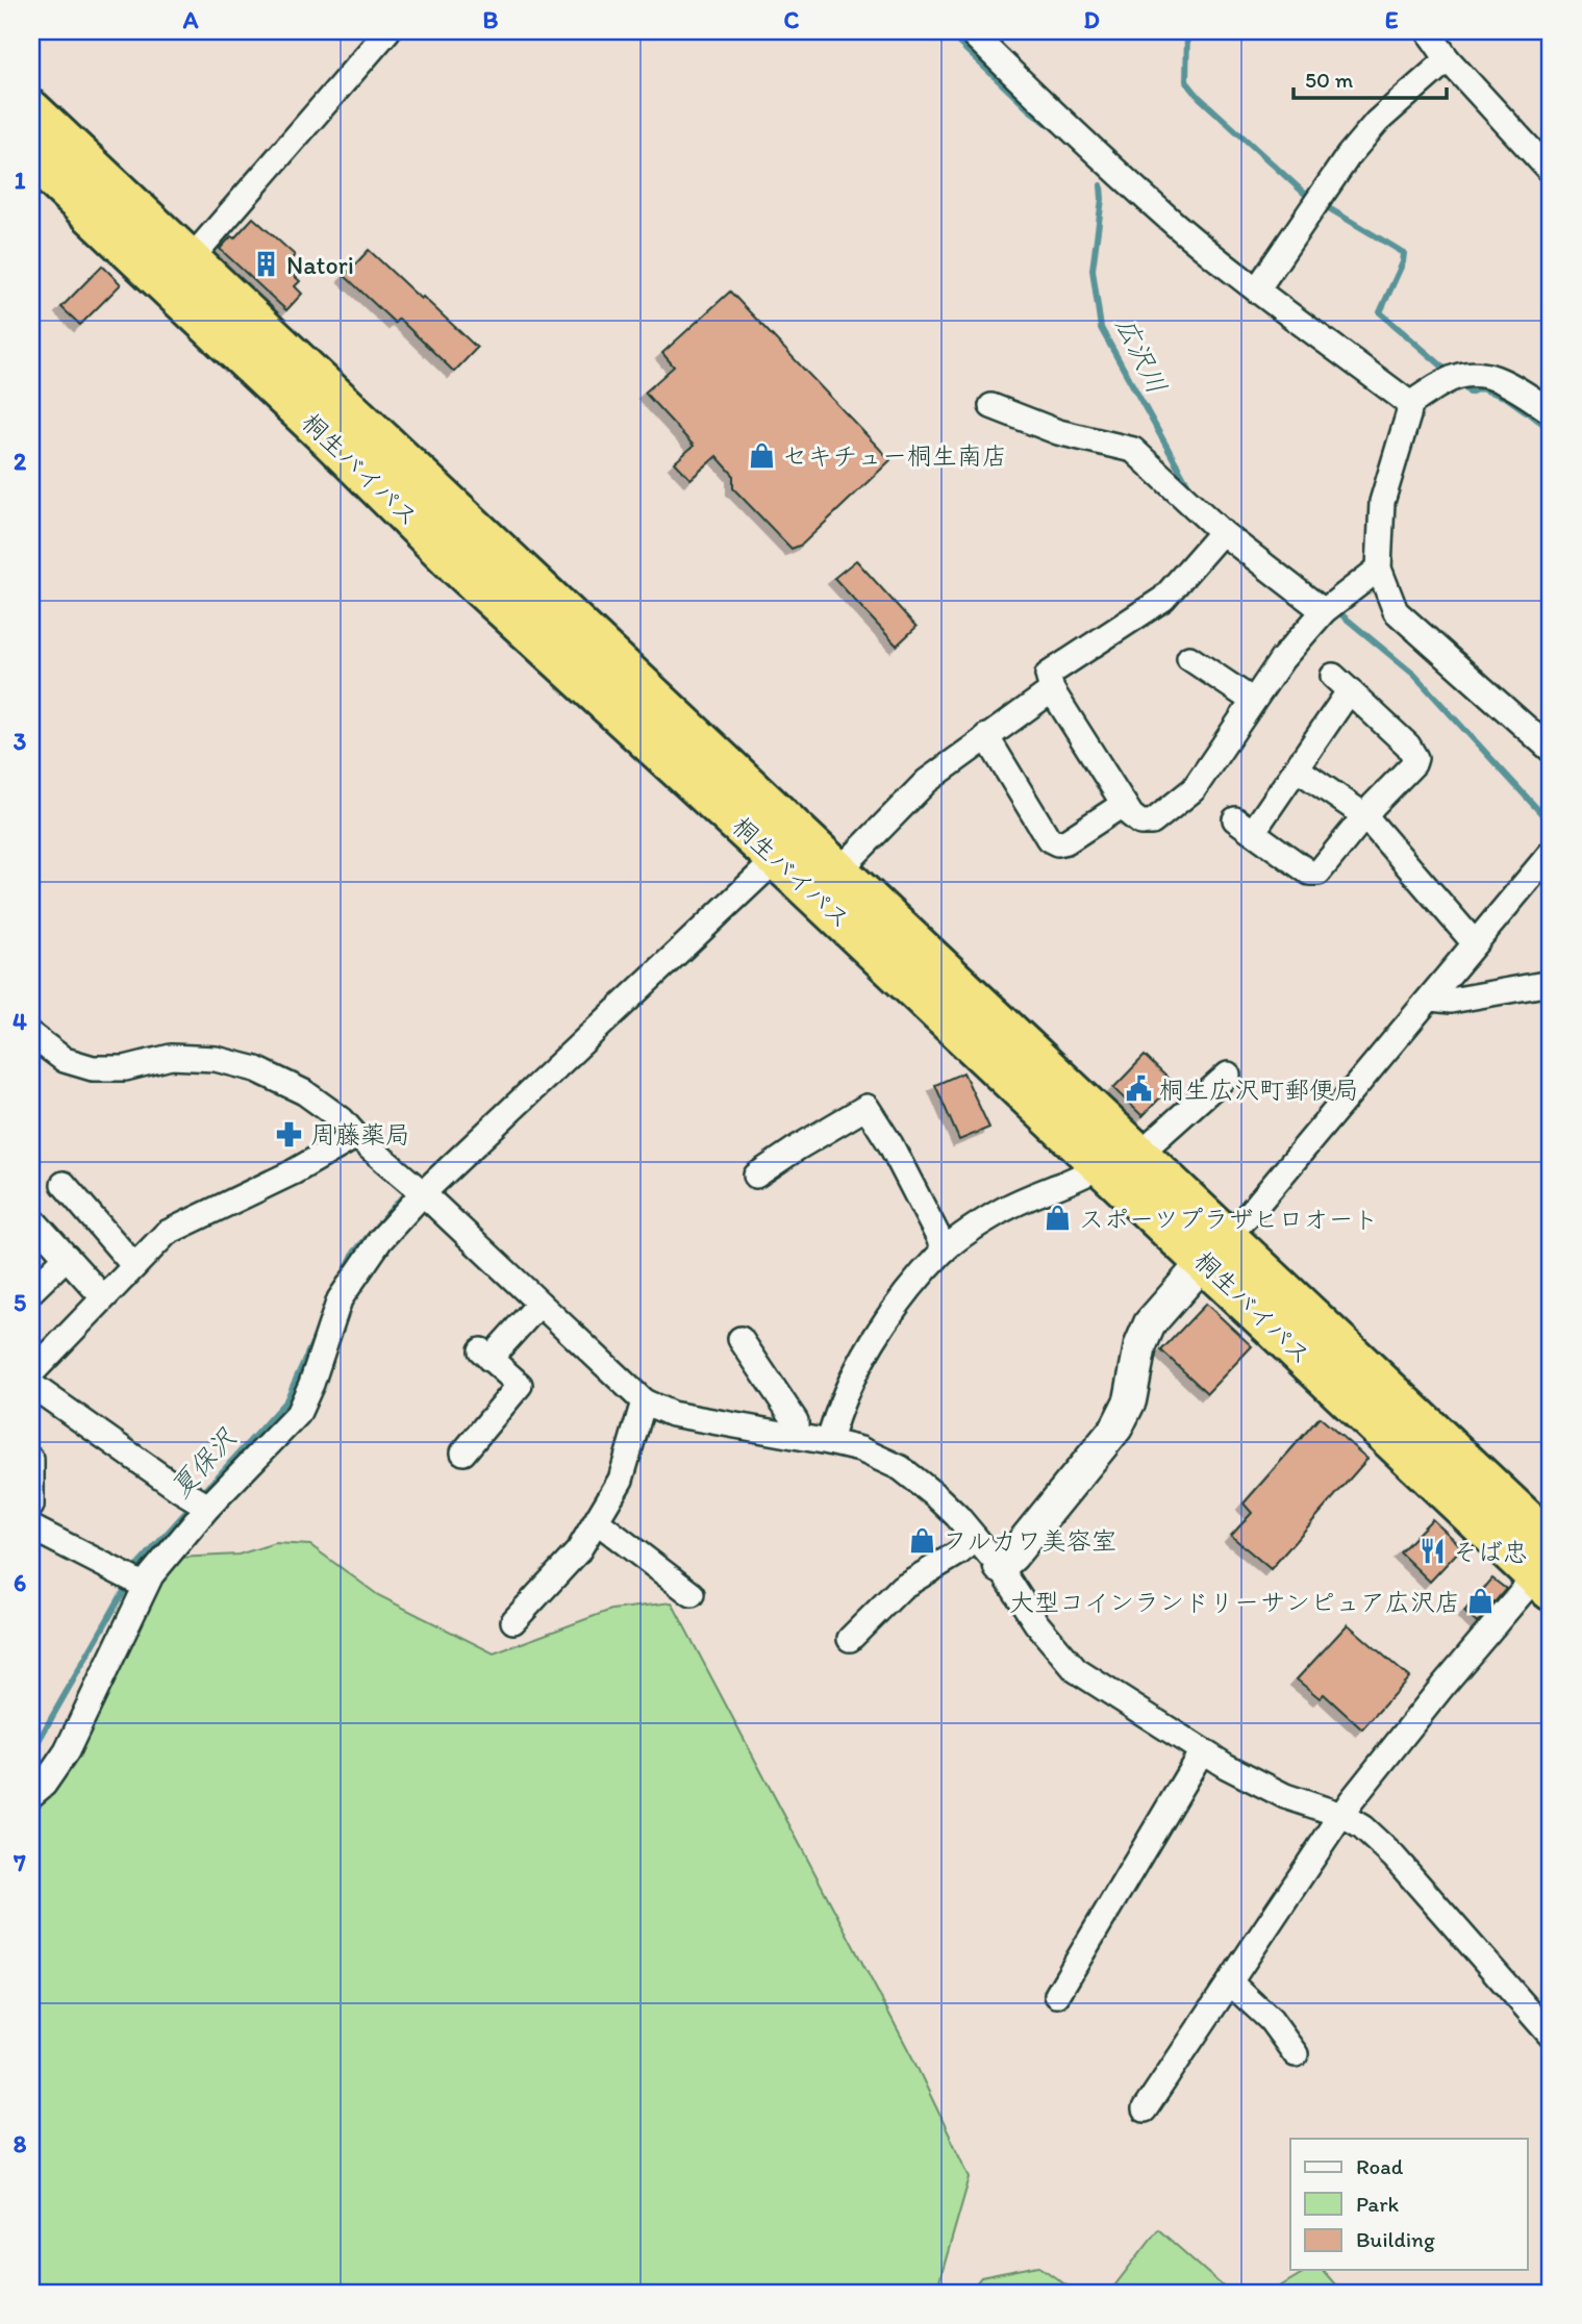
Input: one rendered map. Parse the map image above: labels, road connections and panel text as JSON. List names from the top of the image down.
{
  "streets": {
    "highway": ["桐生バイパス"]
  },
  "water": ["広沢川", "夏保沢"],
  "places": {
    "building": ["Natori"],
    "shop": [
      "セキチュー桐生南店",
      "スポーツプラザヒロオート",
      "フルカワ美容室",
      "大型コインランドリーサンピュア広沢店"
    ],
    "public building": ["桐生広沢町郵便局"],
    "pharmacy": ["周藤薬局"],
    "restaurant": ["そば忠"]
  },
  "legend": ["Road", "Park", "Building"],
  "scale_bar": "50 m",
  "grid": {
    "columns": [
      "A",
      "B",
      "C",
      "D",
      "E"
    ],
    "rows": [
      "1",
      "2",
      "3",
      "4",
      "5",
      "6",
      "7",
      "8"
    ]
  }
}
